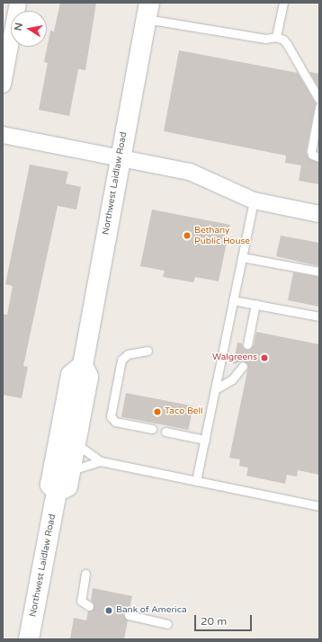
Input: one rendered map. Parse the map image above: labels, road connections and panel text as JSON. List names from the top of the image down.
{
  "streets": {
    "main road": ["Northwest Laidlaw Road"]
  },
  "places": [
    "Bethany Public House",
    "Walgreens",
    "Taco Bell",
    "Bank of America"
  ],
  "scale_bar": "20 m",
  "north": "left"
}
